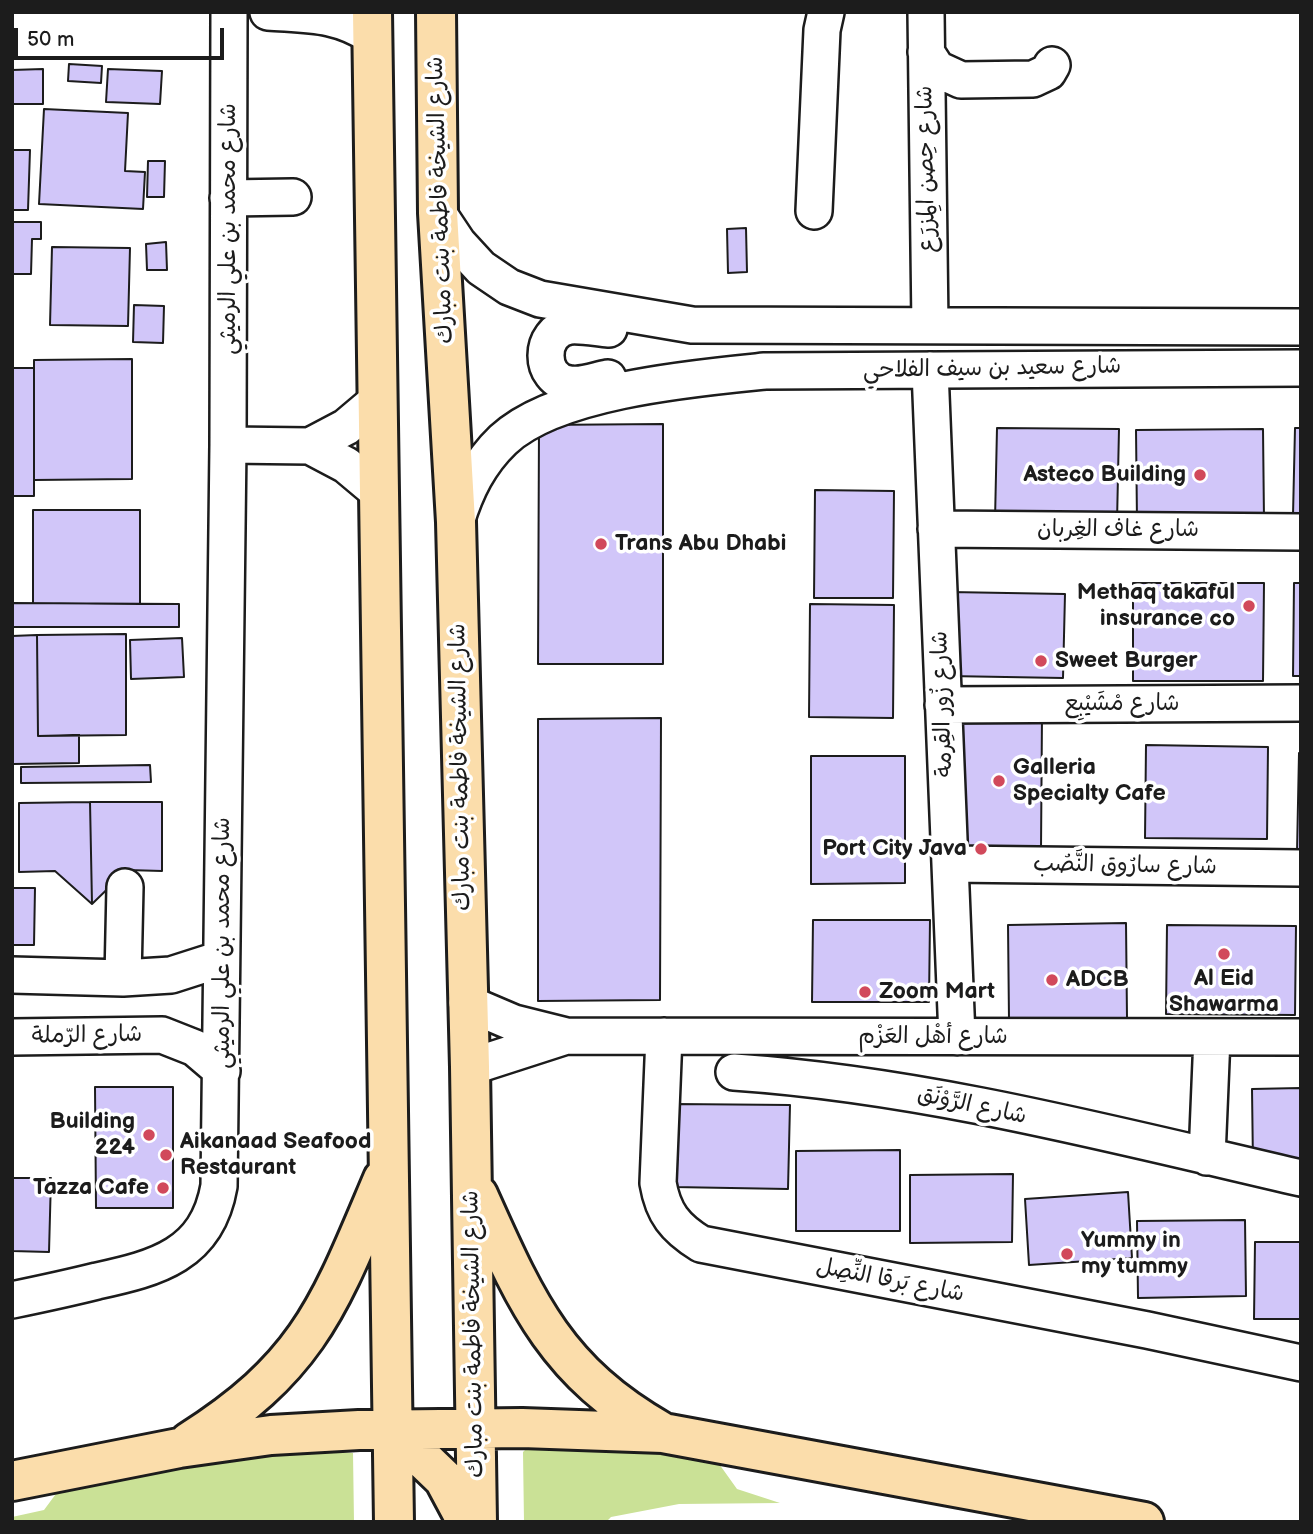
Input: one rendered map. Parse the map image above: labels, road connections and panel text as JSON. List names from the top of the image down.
{
  "streets": {
    "main road": ["شارع الشيخة فاطمة بنت مبارك"],
    "street": [
      "شارع حِصن المِزرَع",
      "شارع محمد بن علي الرميثي",
      "شارع سعيد بن سيف الفلاحي",
      "شارع غاف الغِربان",
      "شارع زُور القِرمة",
      "شارع مْشَيْبِع",
      "شارع سارُوق النَّصُب",
      "شارع الرّملة",
      "شارع أهْل العَزْم",
      "شارع الرَّوْنَق",
      "شارع بَرقا النِّصِل"
    ]
  },
  "crossings": [
    ["شارع حِصن المِزرَع", "شارع سعيد بن سيف الفلاحي"],
    ["شارع الشيخة فاطمة بنت مبارك", "شارع سعيد بن سيف الفلاحي"],
    ["شارع الشيخة فاطمة بنت مبارك", "شارع أهْل العَزْم"],
    ["شارع محمد بن علي الرميثي", "شارع الرّملة"],
    ["شارع سعيد بن سيف الفلاحي", "شارع زُور القِرمة"],
    ["شارع غاف الغِربان", "شارع زُور القِرمة"],
    ["شارع زُور القِرمة", "شارع مْشَيْبِع"],
    ["شارع زُور القِرمة", "شارع سارُوق النَّصُب"],
    ["شارع زُور القِرمة", "شارع أهْل العَزْم"],
    ["شارع أهْل العَزْم", "شارع بَرقا النِّصِل"]
  ],
  "places": [
    "Asteco Building",
    "Trans Abu Dhabi",
    "Methaq takaful insurance co",
    "Sweet Burger",
    "Galleria Specialty Cafe",
    "Port City Java",
    "Al Eid Shawarma",
    "ADCB",
    "Zoom Mart",
    "Building 224",
    "Aikanaad Seafood Restaurant",
    "Tazza Cafe",
    "Yummy in my tummy"
  ],
  "scale_bar": "50 m"
}
